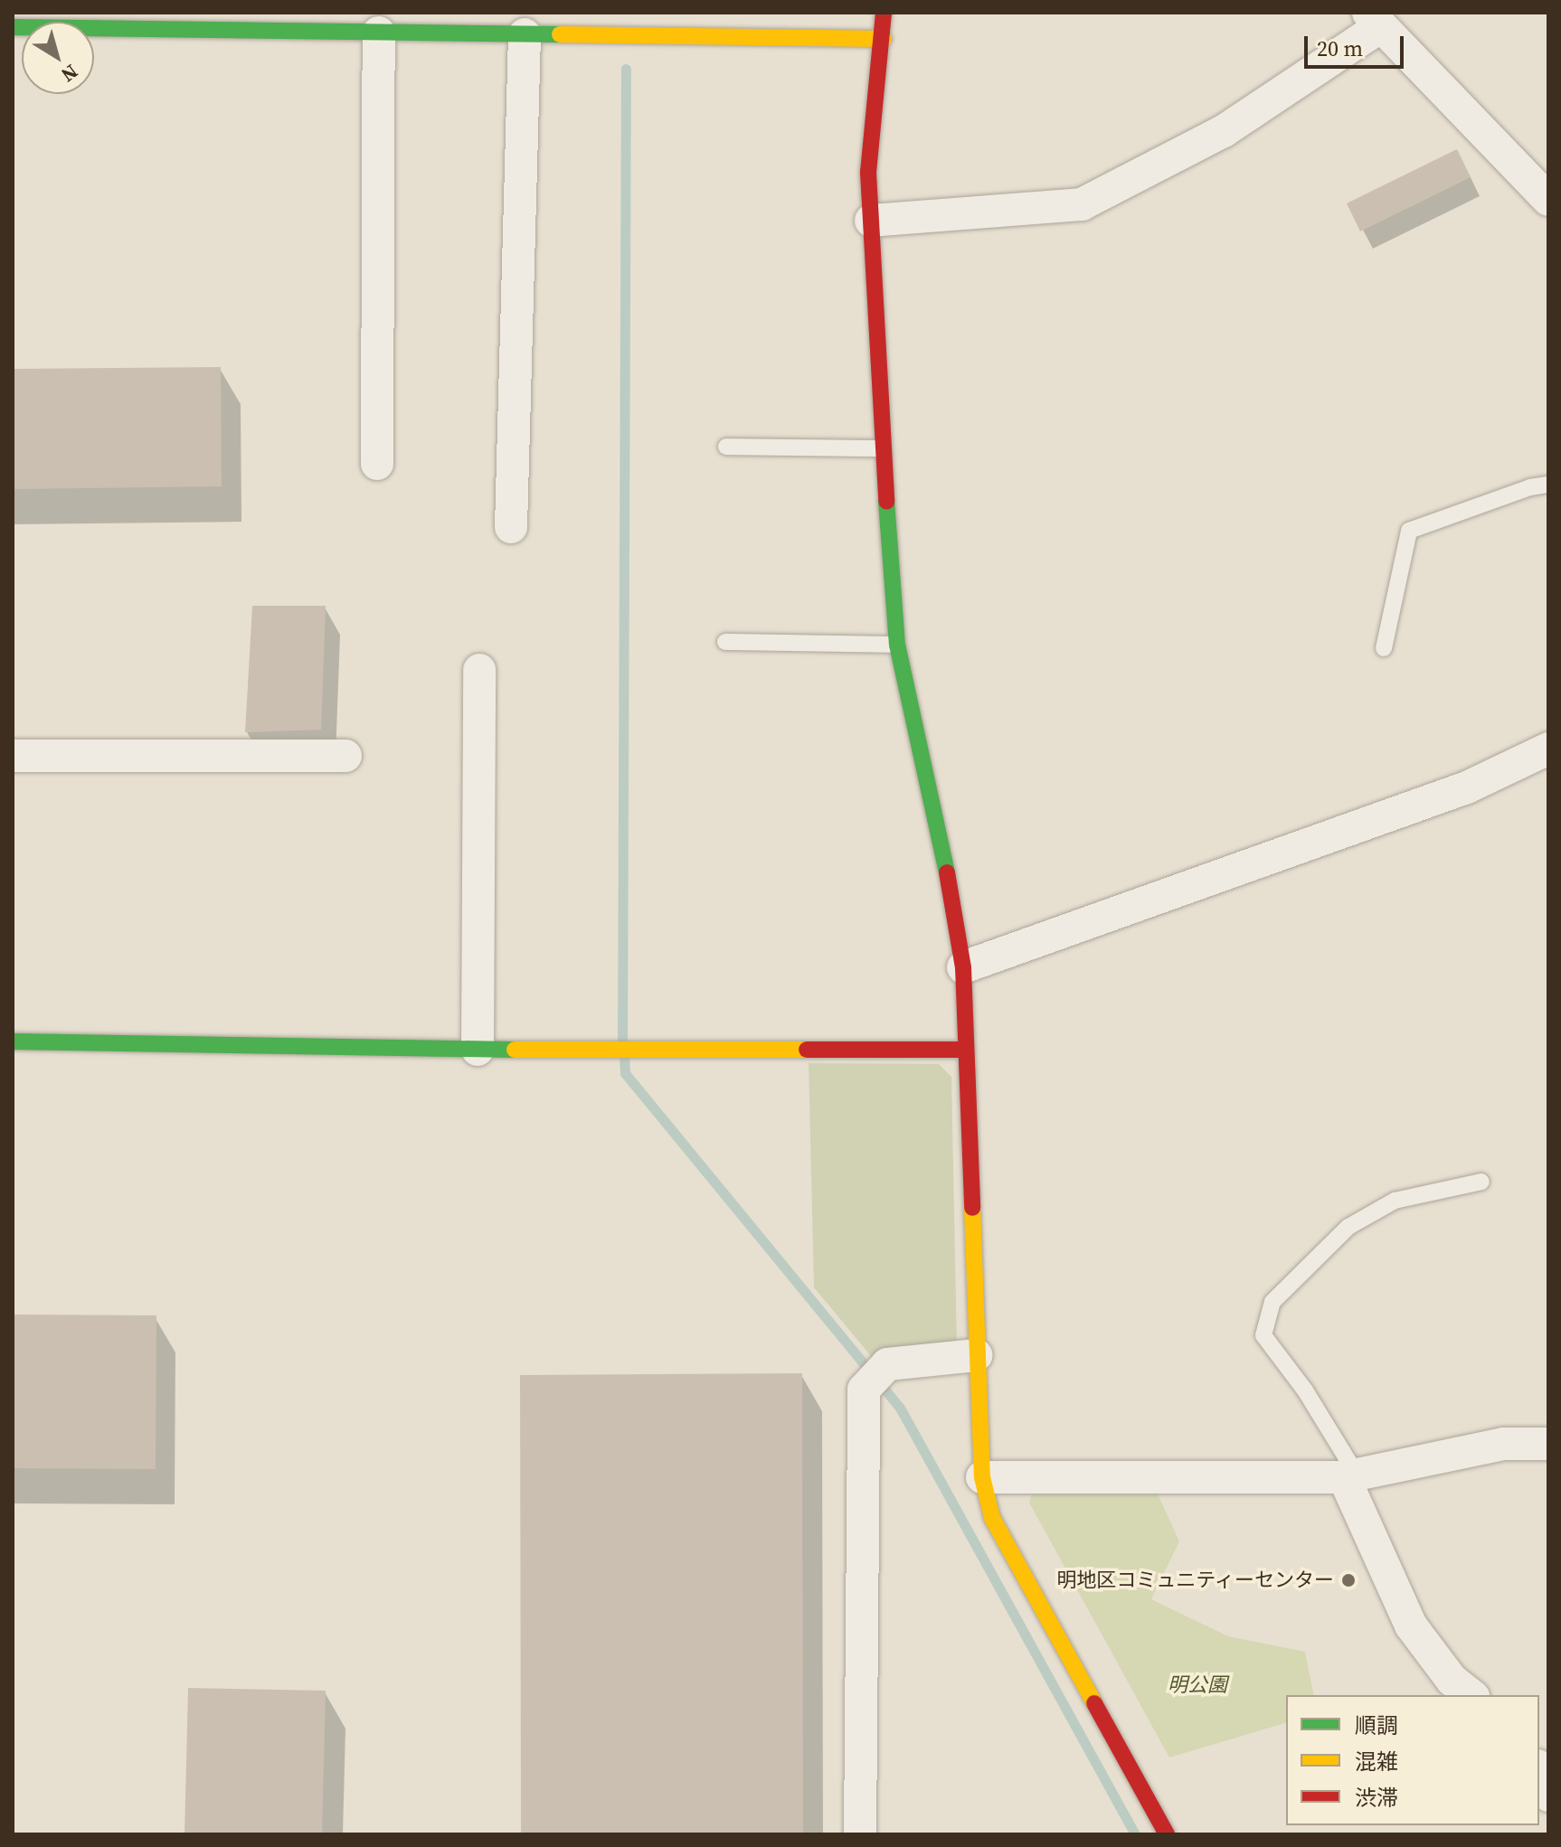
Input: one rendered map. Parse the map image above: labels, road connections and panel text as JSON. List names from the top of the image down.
{
  "parks": ["明公園"],
  "places": ["明地区コミュニティーセンター"],
  "legend": ["順調", "混雑", "渋滞"],
  "scale_bar": "20 m",
  "north": "bottom right"
}
